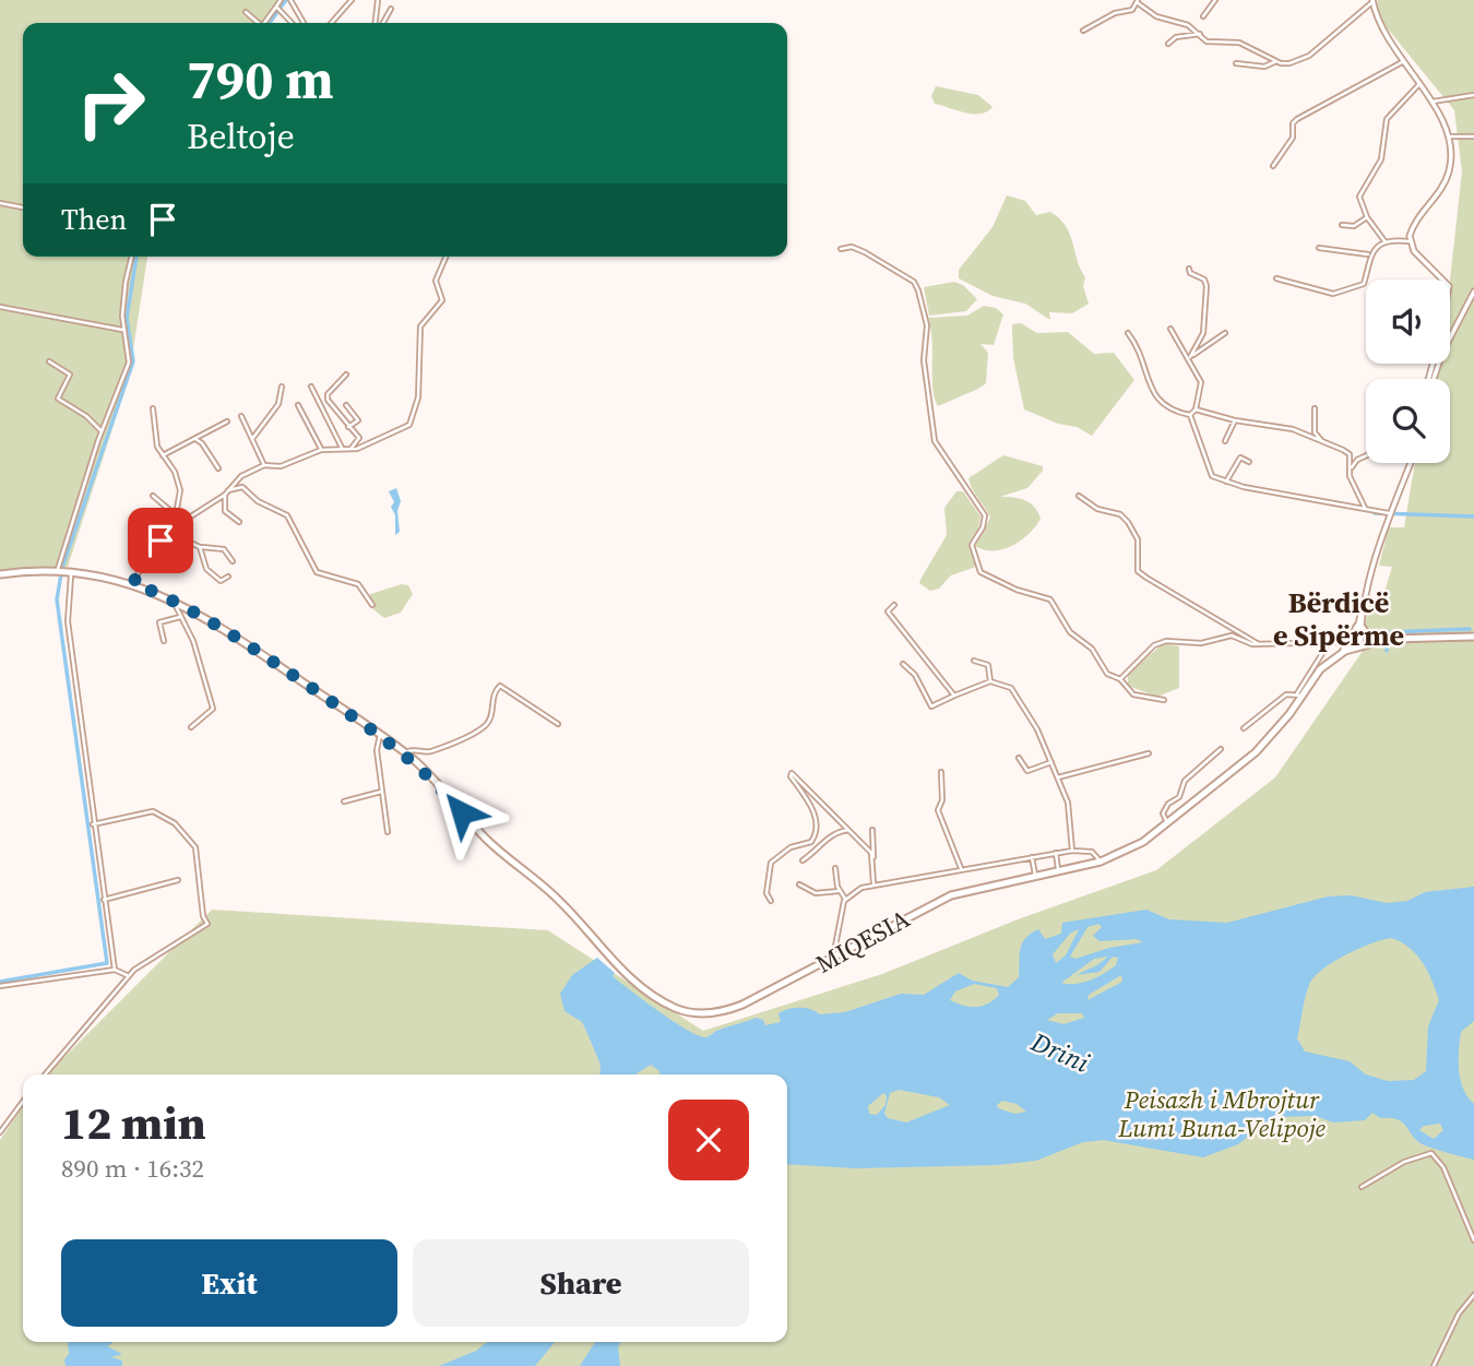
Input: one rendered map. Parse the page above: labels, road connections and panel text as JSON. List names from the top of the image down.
{
  "streets": {
    "main road": ["MIQESIA"]
  },
  "districts": ["Bërdicë e Sipërme"],
  "water": ["Drini"],
  "parks": ["Peisazh i Mbrojtur Lumi Buna-Velipoje"],
  "page": {
    "turn": ["790 m", "Beltoje"],
    "then": "Then",
    "heading": ["12 min", "890 m · 16:32"],
    "buttons": ["Exit", "Share"]
  }
}
